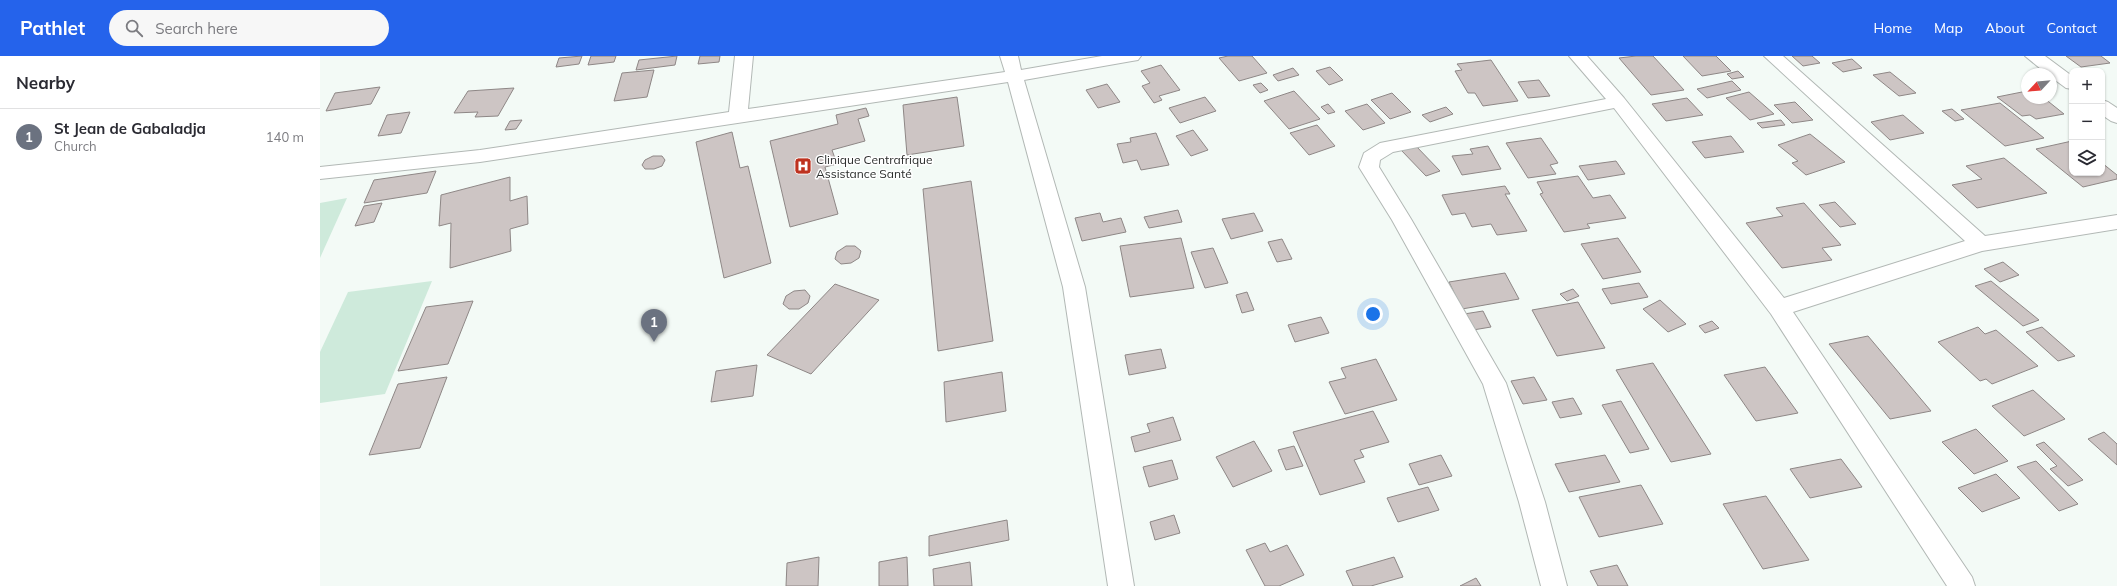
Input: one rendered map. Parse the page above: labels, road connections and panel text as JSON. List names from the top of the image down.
{
  "places": {
    "hospital": ["Clinique Centrafrique Assistance Santé"]
  },
  "north": "bottom left",
  "page": {
    "header": "Pathlet",
    "search": "Search here",
    "nav": [
      "Home",
      "Map",
      "About",
      "Contact"
    ],
    "heading": "Nearby",
    "map_buttons": ["+", "−"],
    "list": [
      {
        "mark": "1",
        "name": "St Jean de Gabaladja",
        "note": "Church",
        "value": "140 m"
      }
    ],
    "pins": "1"
  }
}
